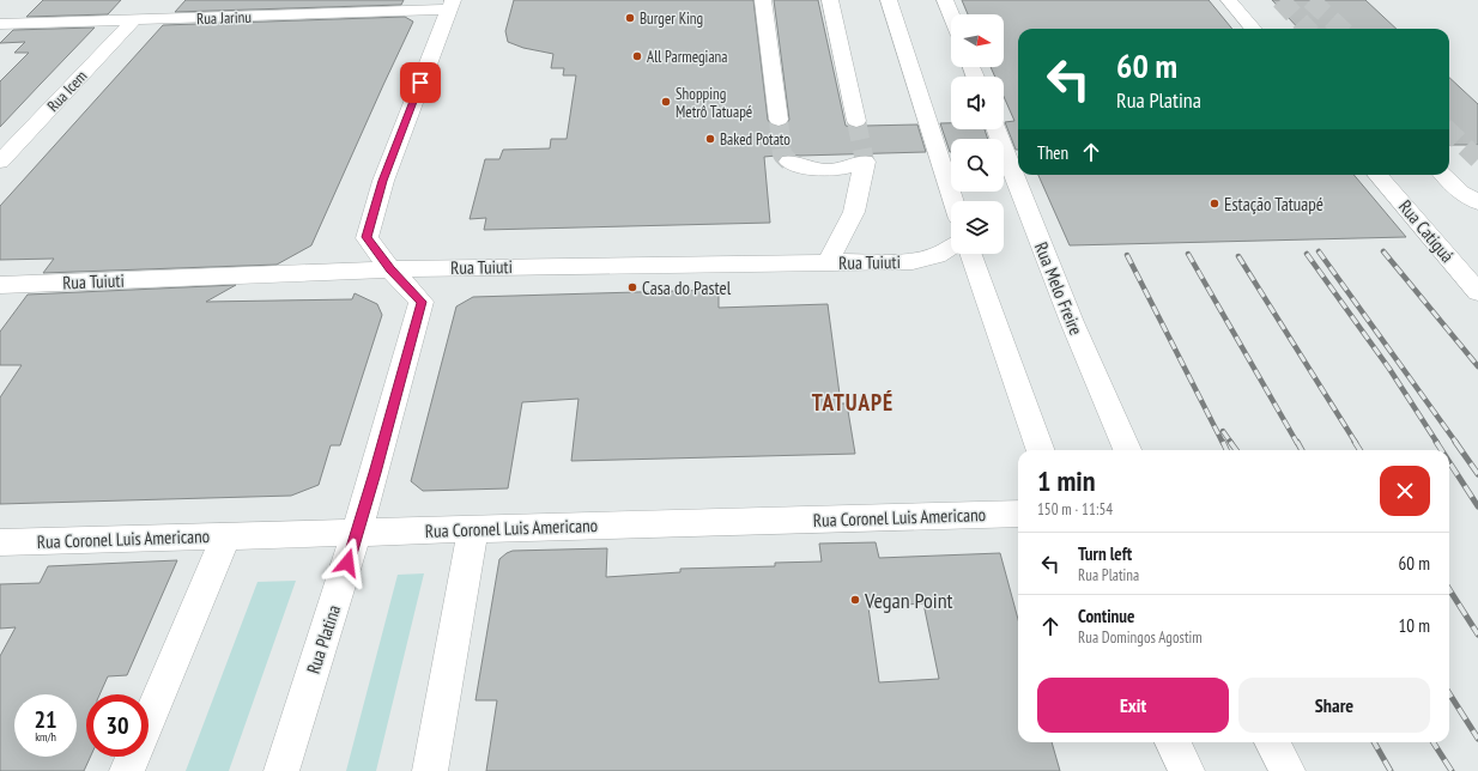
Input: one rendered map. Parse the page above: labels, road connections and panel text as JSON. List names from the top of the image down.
{
  "streets": {
    "main road": [
      "Rua Jarinu",
      "Rua Icem",
      "Rua Catiguá",
      "Rua Tuiuti",
      "Rua Melo Freire",
      "Rua Coronel Luis Americano",
      "Rua Platina"
    ]
  },
  "crossings": [
    ["Rua Jarinu", "Rua Icem"],
    ["Rua Tuiuti", "Rua Platina"],
    ["Rua Coronel Luis Americano", "Rua Platina"]
  ],
  "districts": ["TATUAPÉ"],
  "places": [
    "Burger King",
    "All Parmegiana",
    "Shopping Metrô Tatuapé",
    "Baked Potato",
    "Estação Tatuapé",
    "Casa do Pastel",
    "Vegan Point"
  ],
  "north": "right",
  "page": {
    "turn": ["60 m", "Rua Platina"],
    "then": "Then",
    "heading": ["1 min", "150 m · 11:54"],
    "list": [
      {
        "name": "Turn left",
        "note": "Rua Platina",
        "value": "60 m"
      },
      {
        "name": "Continue",
        "note": "Rua Domingos Agostim",
        "value": "10 m"
      }
    ],
    "buttons": ["Exit", "Share"],
    "speed": "21 km/h",
    "limit": "30"
  }
}
